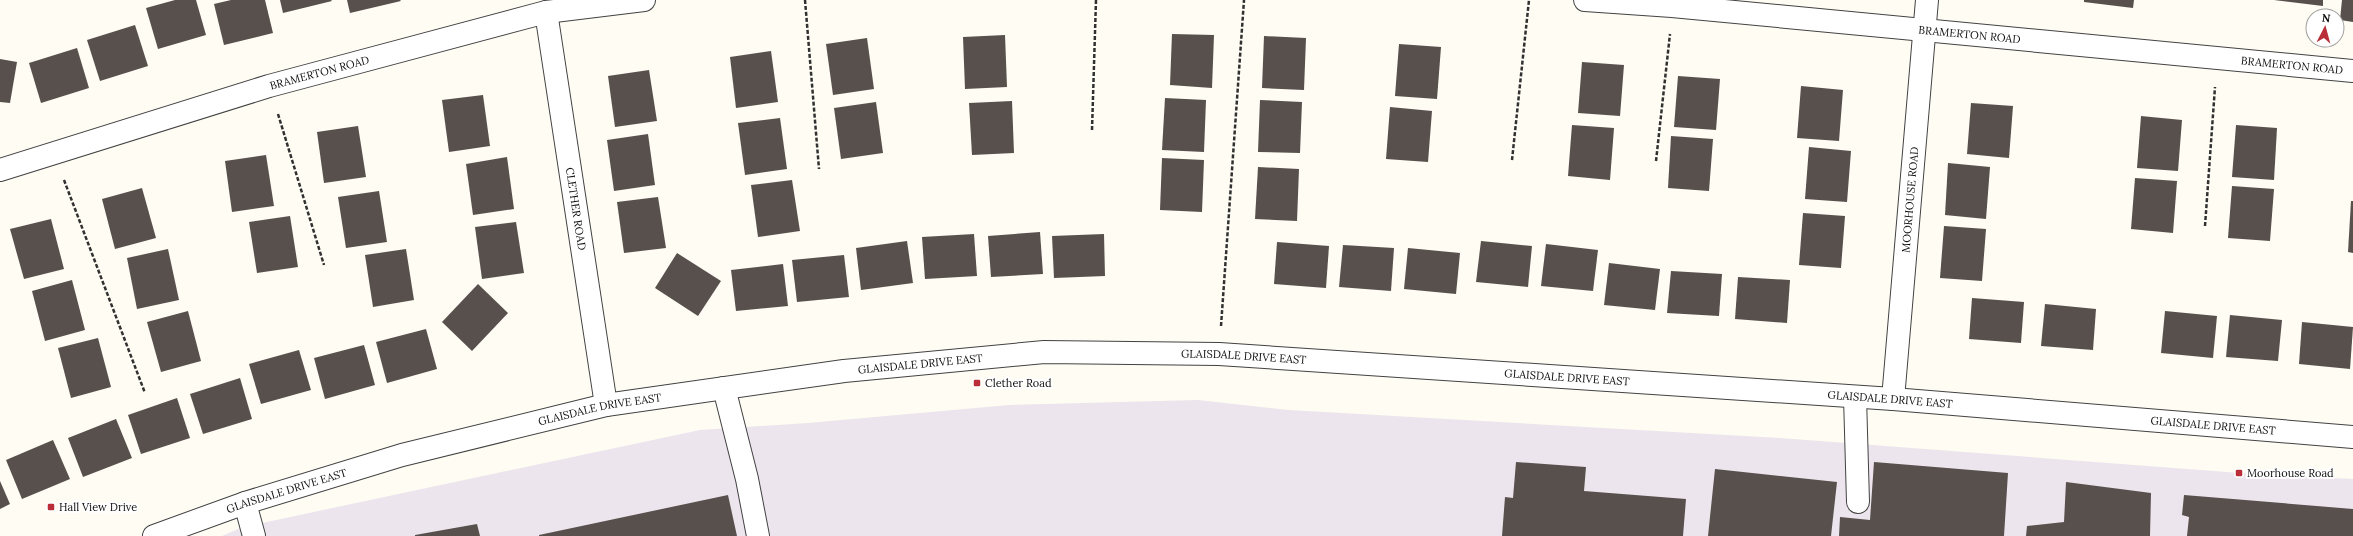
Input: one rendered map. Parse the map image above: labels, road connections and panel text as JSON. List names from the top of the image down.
{
  "streets": {
    "street": [
      "BRAMERTON ROAD",
      "MOORHOUSE ROAD",
      "CLETHER ROAD",
      "GLAISDALE DRIVE EAST"
    ]
  },
  "crossings": [
    ["BRAMERTON ROAD", "MOORHOUSE ROAD"],
    ["BRAMERTON ROAD", "CLETHER ROAD"],
    ["MOORHOUSE ROAD", "GLAISDALE DRIVE EAST"],
    ["CLETHER ROAD", "GLAISDALE DRIVE EAST"]
  ],
  "places": {
    "transit": ["Clether Road", "Moorhouse Road", "Hall View Drive"]
  },
  "north": "top"
}
